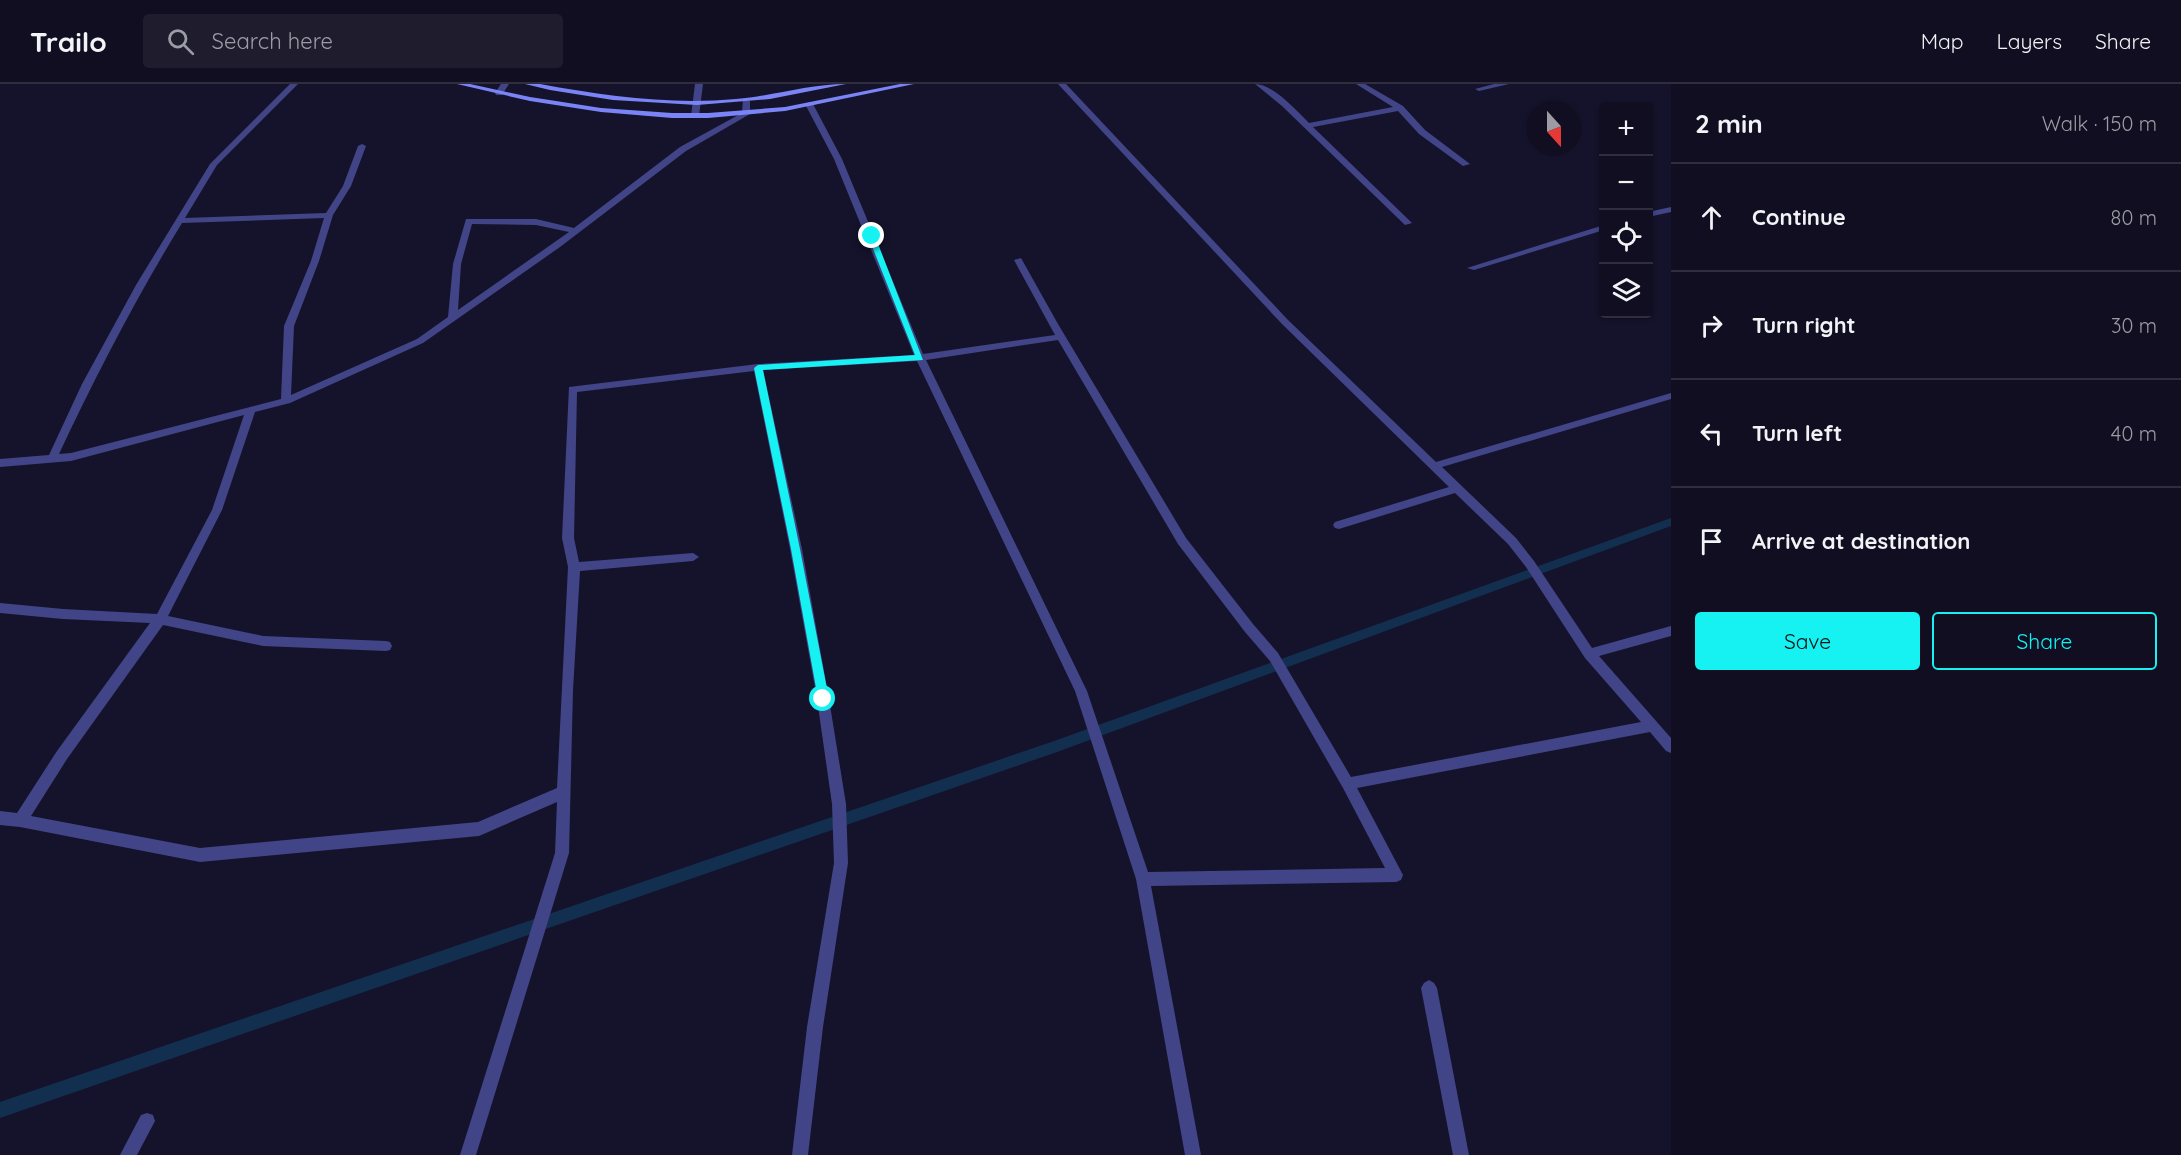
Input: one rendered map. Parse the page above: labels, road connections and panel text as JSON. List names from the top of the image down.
{
  "north": "bottom",
  "page": {
    "header": "Trailo",
    "search": "Search here",
    "nav": ["Map", "Layers", "Share"],
    "heading": ["2 min", "Walk · 150 m"],
    "map_buttons": ["+", "−"],
    "list": [
      ["Continue", "80 m"],
      ["Turn right", "30 m"],
      ["Turn left", "40 m"],
      "Arrive at destination"
    ],
    "buttons": ["Save", "Share"]
  }
}
